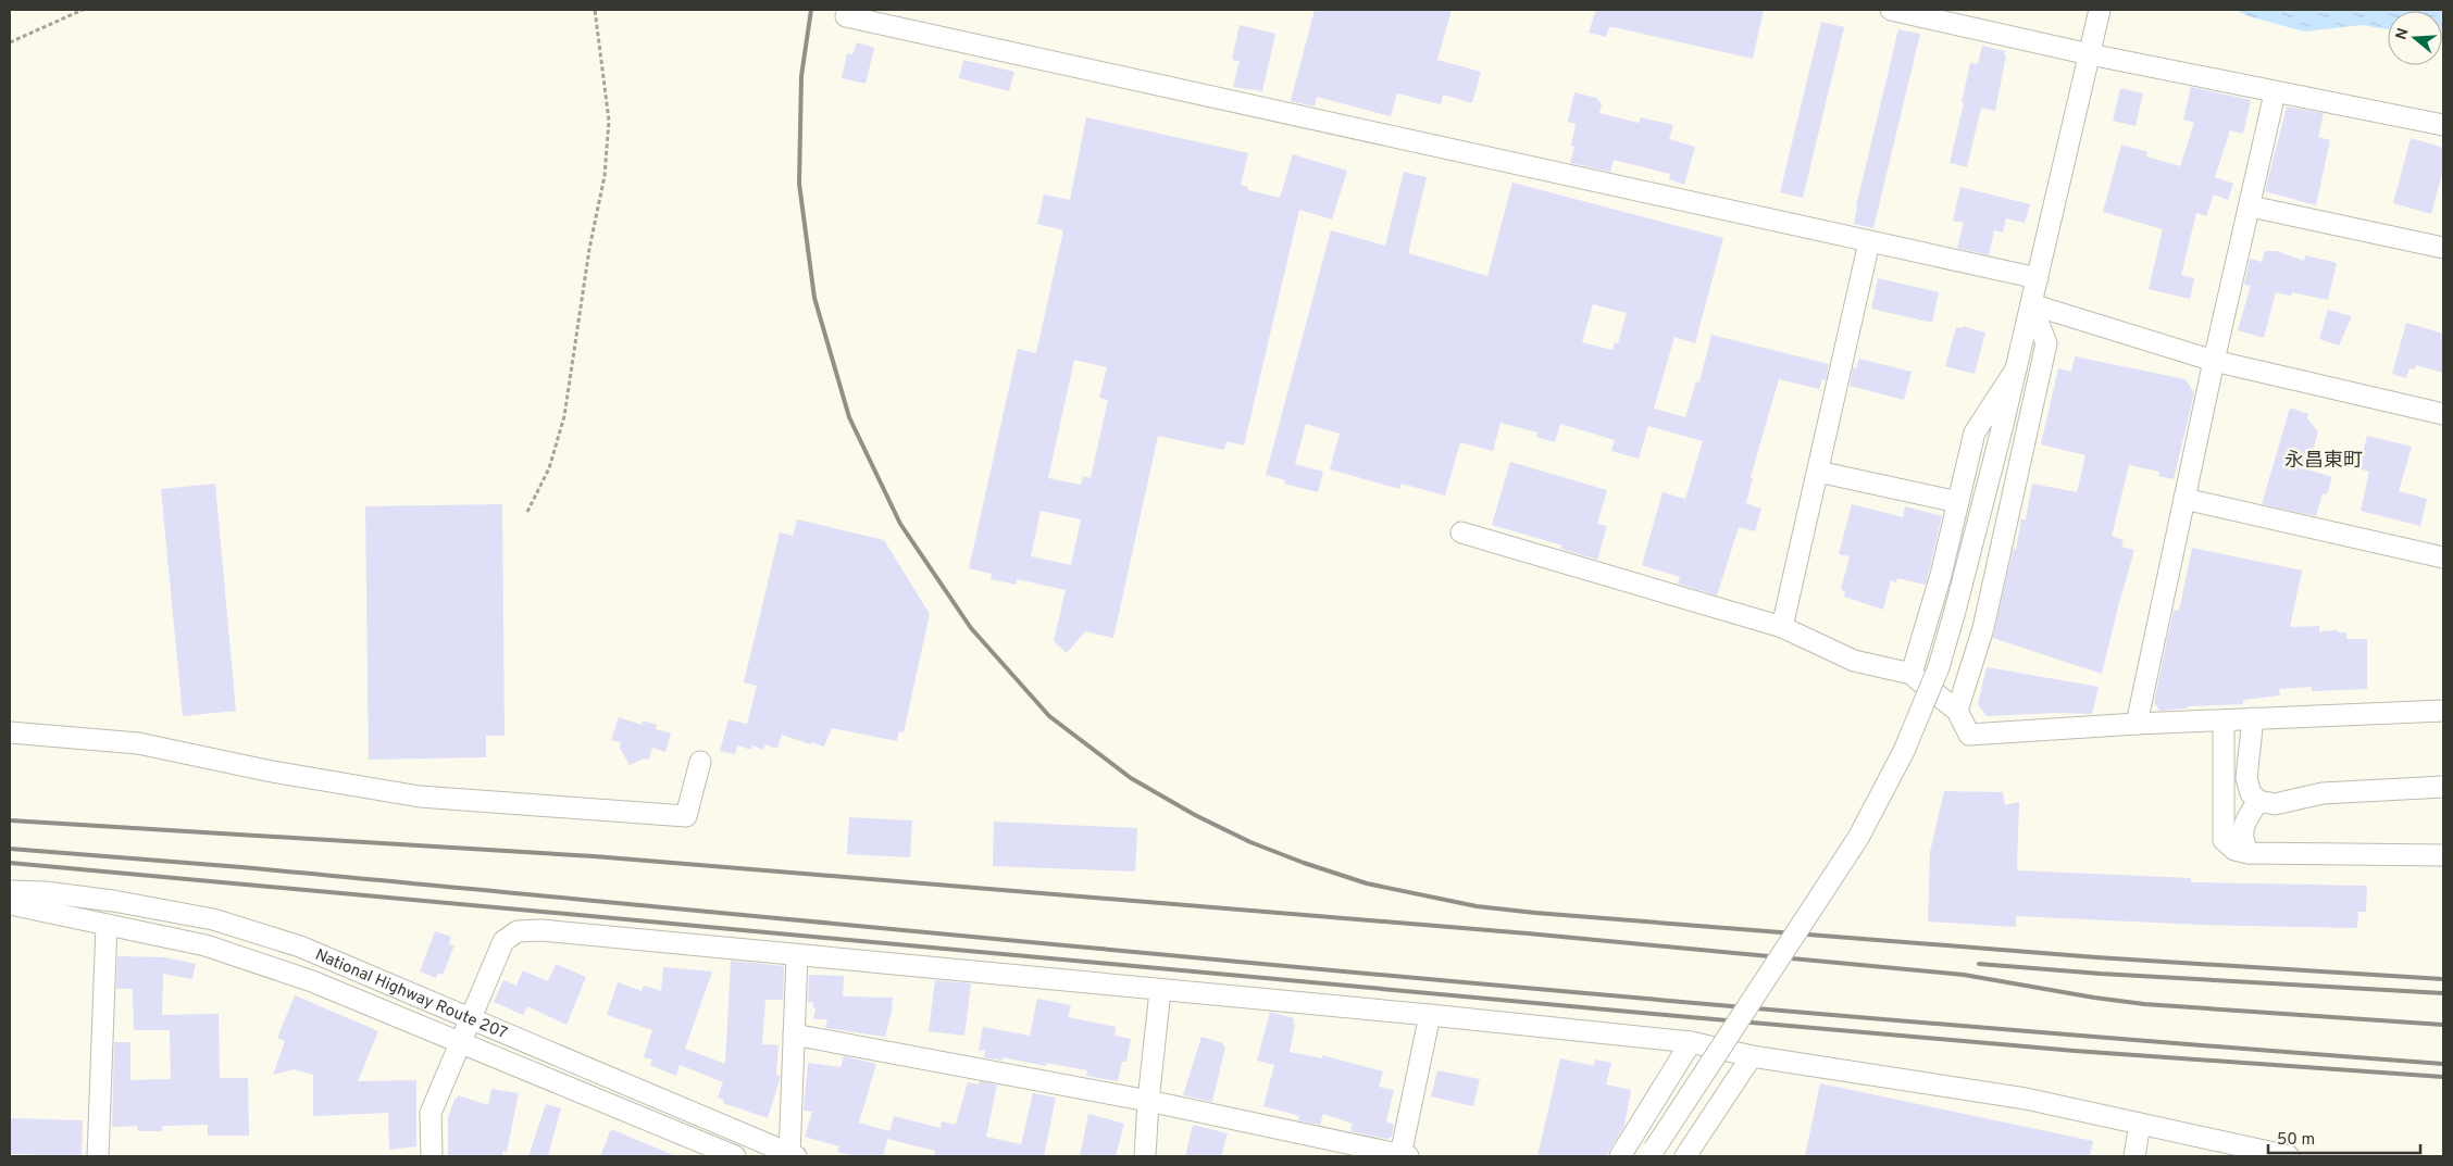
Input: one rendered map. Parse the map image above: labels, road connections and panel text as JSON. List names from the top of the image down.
{
  "streets": {
    "street": ["National Highway Route 207"]
  },
  "districts": ["永昌東町"],
  "scale_bar": "50 m",
  "north": "left"
}
